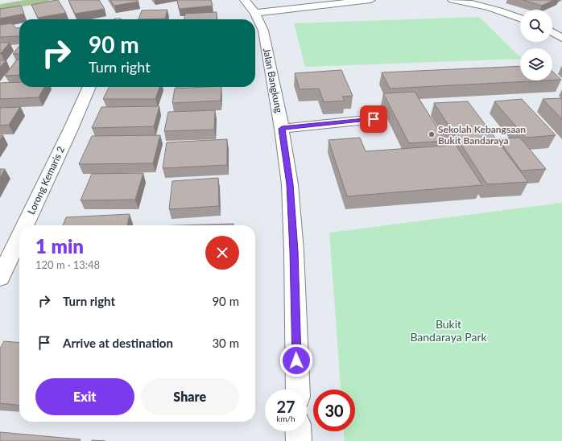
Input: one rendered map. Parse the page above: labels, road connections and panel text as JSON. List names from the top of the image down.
{
  "streets": {
    "street": ["Jalan Bangkung", "Lorong Kemaris 2"]
  },
  "parks": ["Bukit Bandaraya Park"],
  "places": ["Sekolah Kebangsaan Bukit Bandaraya"],
  "page": {
    "turn": ["90 m", "Turn right"],
    "heading": ["1 min", "120 m · 13:48"],
    "list": [
      {
        "name": "Turn right",
        "value": "90 m"
      },
      {
        "name": "Arrive at destination",
        "value": "30 m"
      }
    ],
    "buttons": ["Exit", "Share"],
    "speed": "27 km/h",
    "limit": "30"
  }
}
